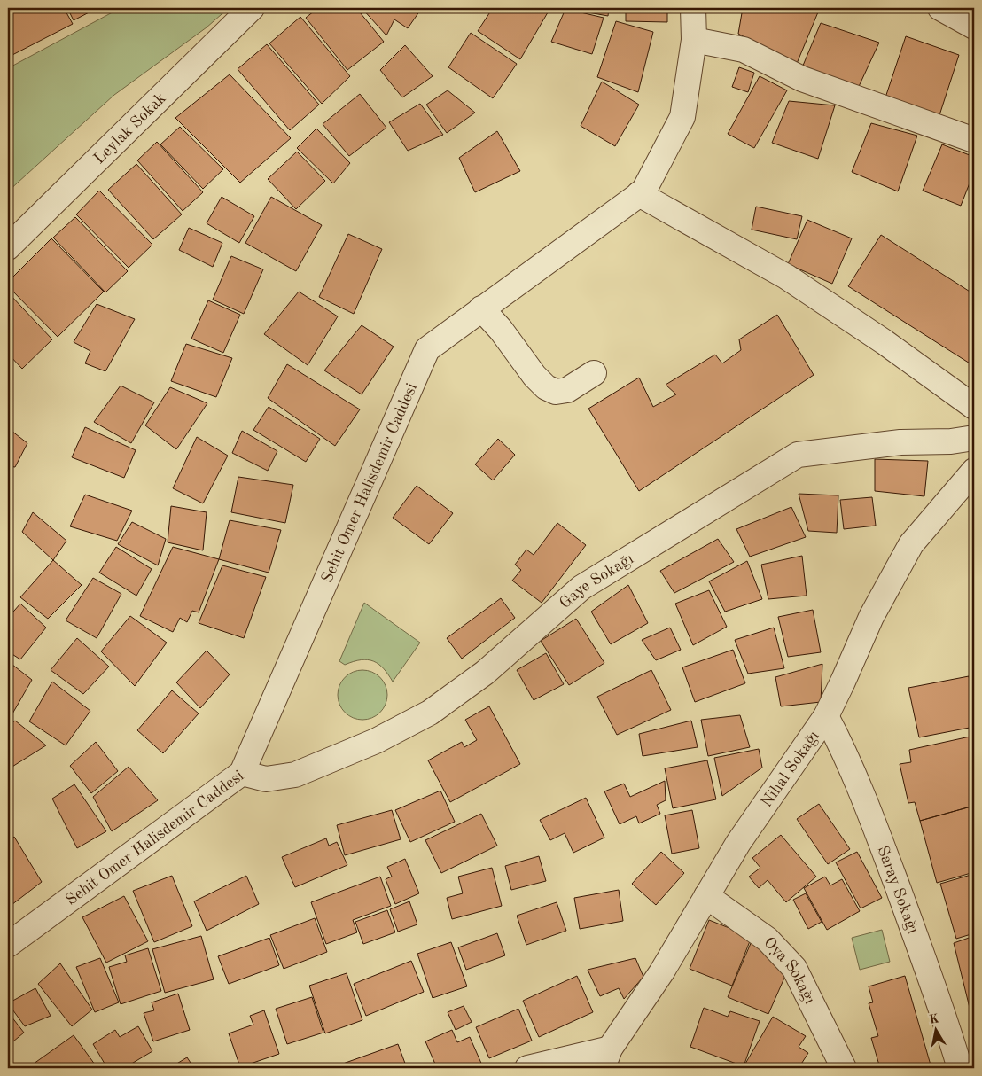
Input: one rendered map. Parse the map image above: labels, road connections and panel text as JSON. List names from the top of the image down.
{
  "streets": {
    "street": [
      "Leylak Sokak",
      "Sehit Omer Halisdemir Caddesi",
      "Gaye Sokağı",
      "Nihal Sokağı",
      "Saray Sokağı",
      "Oya Sokağı"
    ]
  },
  "crossings": [
    ["Sehit Omer Halisdemir Caddesi", "Gaye Sokağı"],
    ["Nihal Sokağı", "Saray Sokağı"],
    ["Nihal Sokağı", "Oya Sokağı"]
  ],
  "north": "top"
}
